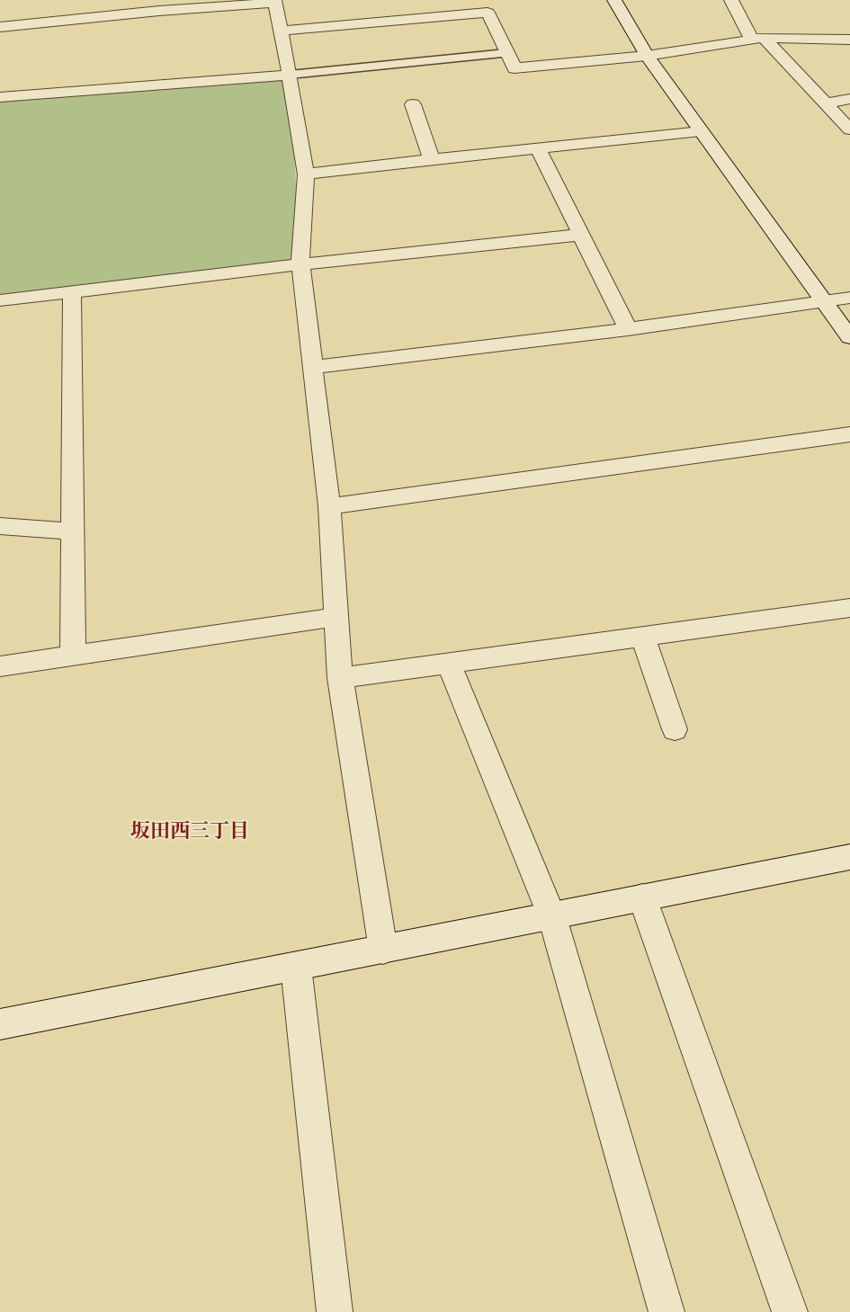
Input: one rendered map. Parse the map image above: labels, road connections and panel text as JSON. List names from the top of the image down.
{
  "districts": ["坂田西三丁目"]
}
